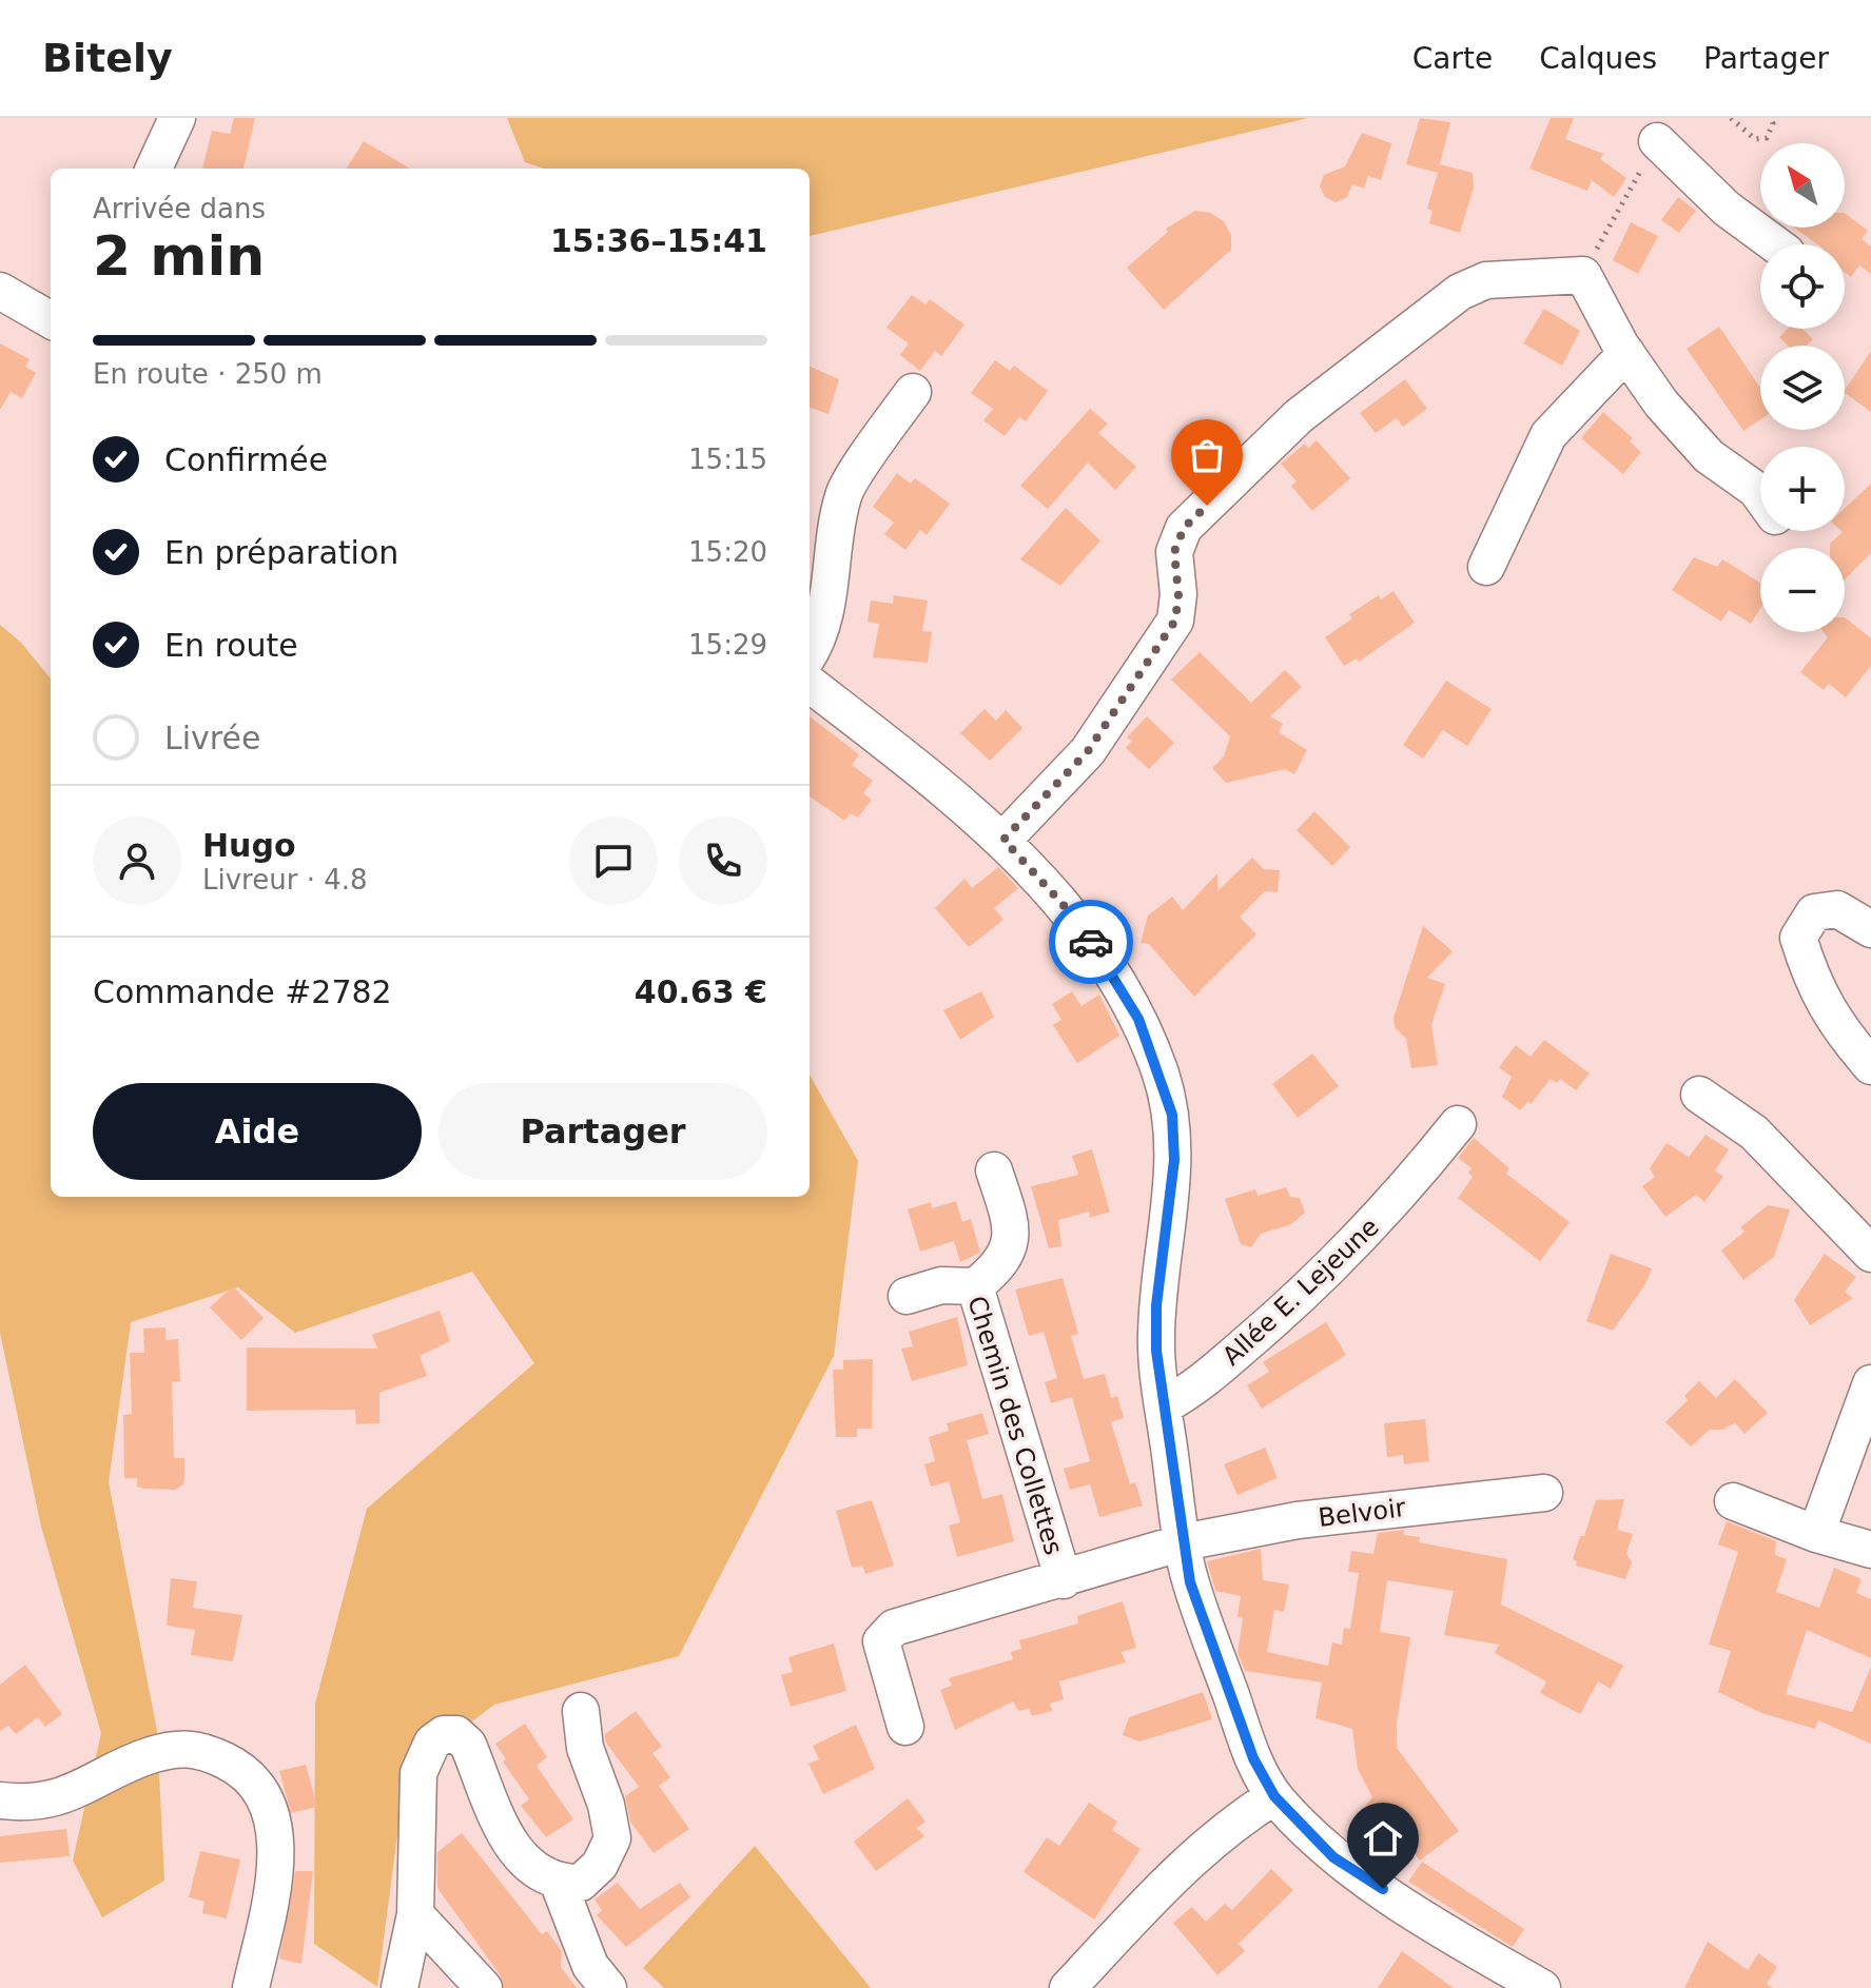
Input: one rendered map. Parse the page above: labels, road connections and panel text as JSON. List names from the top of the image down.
{
  "streets": {
    "street": ["Allée E. Lejeune", "Chemin des Collettes", "Belvoir"]
  },
  "crossings": [
    ["Chemin des Collettes", "Belvoir"]
  ],
  "north": "top left",
  "page": {
    "header": "Bitely",
    "nav": ["Carte", "Calques", "Partager"],
    "map_buttons": ["+", "−"],
    "heading": ["2 min", "Arrivée dans", "15:36–15:41"],
    "panel": [
      "Hugo",
      "Livreur · 4.8",
      "Commande #2782",
      "40.63 €"
    ],
    "bar": "En route · 250 m",
    "list": [
      ["Confirmée", "15:15"],
      ["En préparation", "15:20"],
      ["En route", "15:29"],
      "Livrée"
    ],
    "buttons": ["Aide", "Partager"]
  }
}
